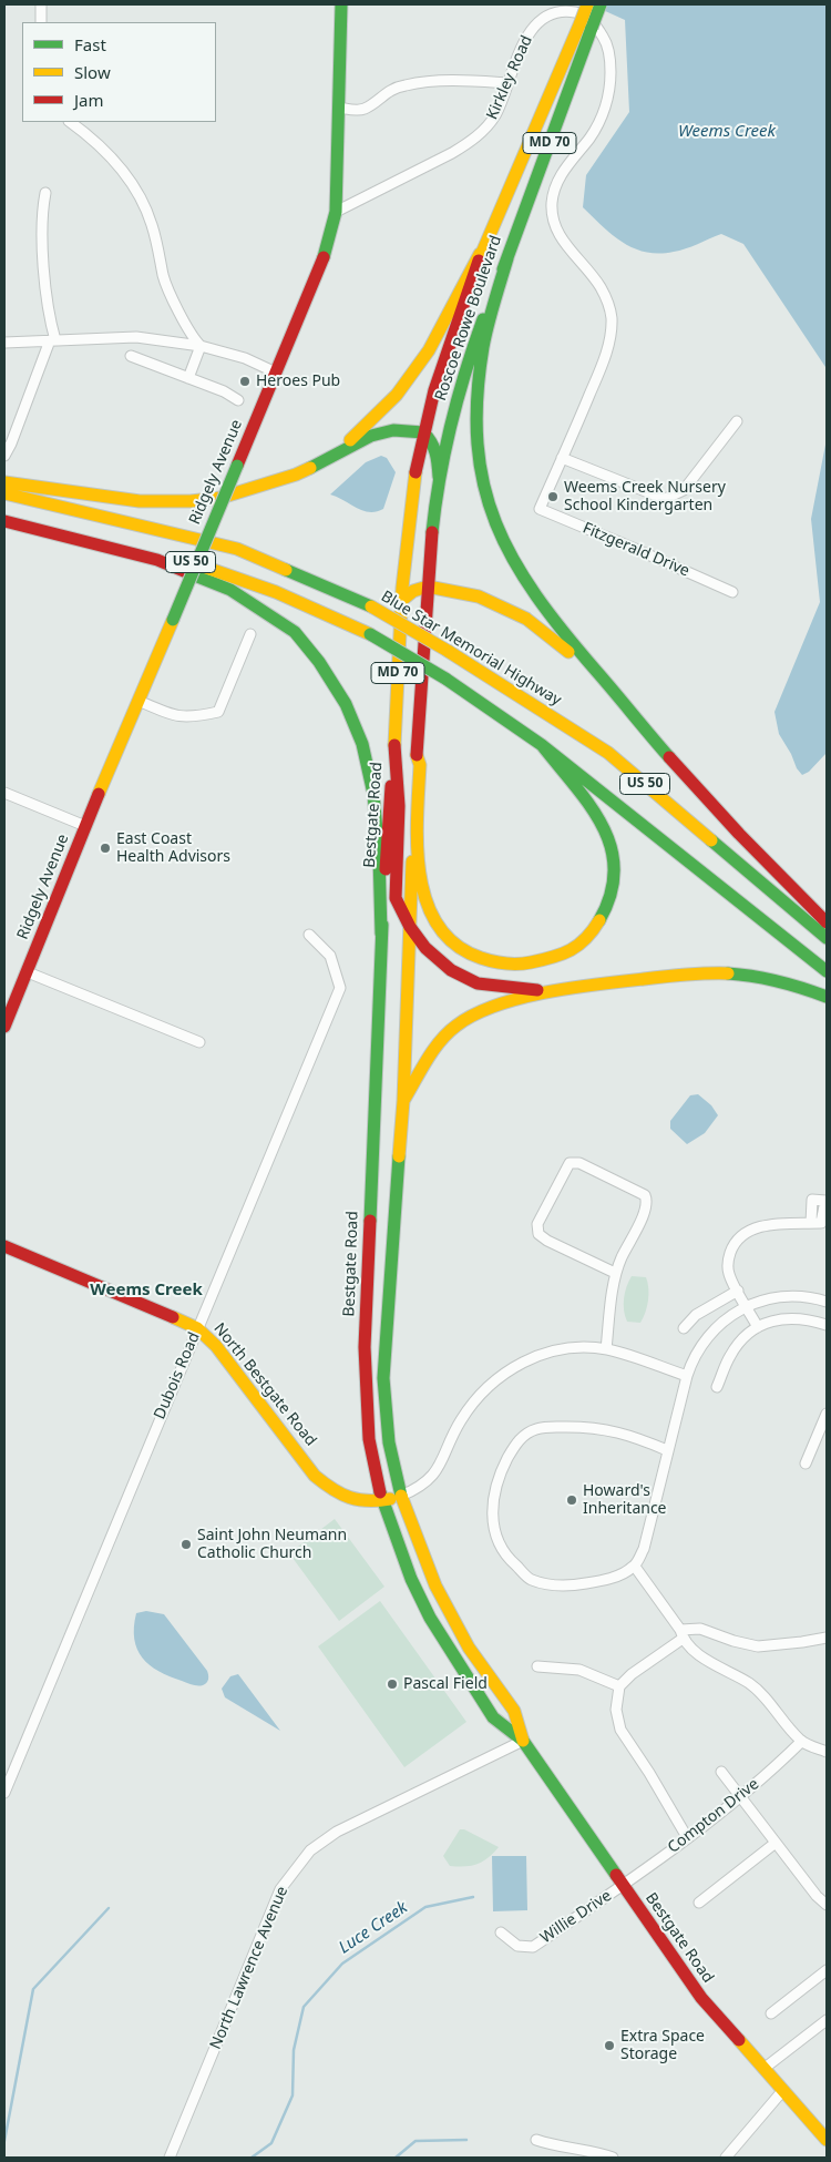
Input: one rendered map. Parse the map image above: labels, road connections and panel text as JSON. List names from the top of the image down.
{
  "streets": {
    "main road": [
      "MD 70",
      "Roscoe Rowe Boulevard",
      "Ridgely Avenue",
      "US 50",
      "Blue Star Memorial Highway",
      "Bestgate Road",
      "North Bestgate Road"
    ],
    "street": [
      "Kirkley Road",
      "Fitzgerald Drive",
      "Dubois Road",
      "Compton Drive",
      "Willie Drive",
      "North Lawrence Avenue"
    ]
  },
  "crossings": [
    ["Kirkley Road", "Ridgely Avenue"],
    ["Kirkley Road", "Fitzgerald Drive"],
    ["Roscoe Rowe Boulevard", "Bestgate Road"],
    ["Bestgate Road", "North Bestgate Road"],
    ["Bestgate Road", "Compton Drive"],
    ["Bestgate Road", "Willie Drive"],
    ["Bestgate Road", "North Lawrence Avenue"],
    ["Dubois Road", "North Bestgate Road"],
    ["Compton Drive", "Willie Drive"]
  ],
  "districts": ["Weems Creek"],
  "water": ["Weems Creek", "Luce Creek"],
  "places": [
    "Heroes Pub",
    "Weems Creek Nursery School Kindergarten",
    "East Coast Health Advisors",
    "Howard's Inheritance",
    "Saint John Neumann Catholic Church",
    "Pascal Field",
    "Extra Space Storage"
  ],
  "legend": ["Fast", "Slow", "Jam"]
}
